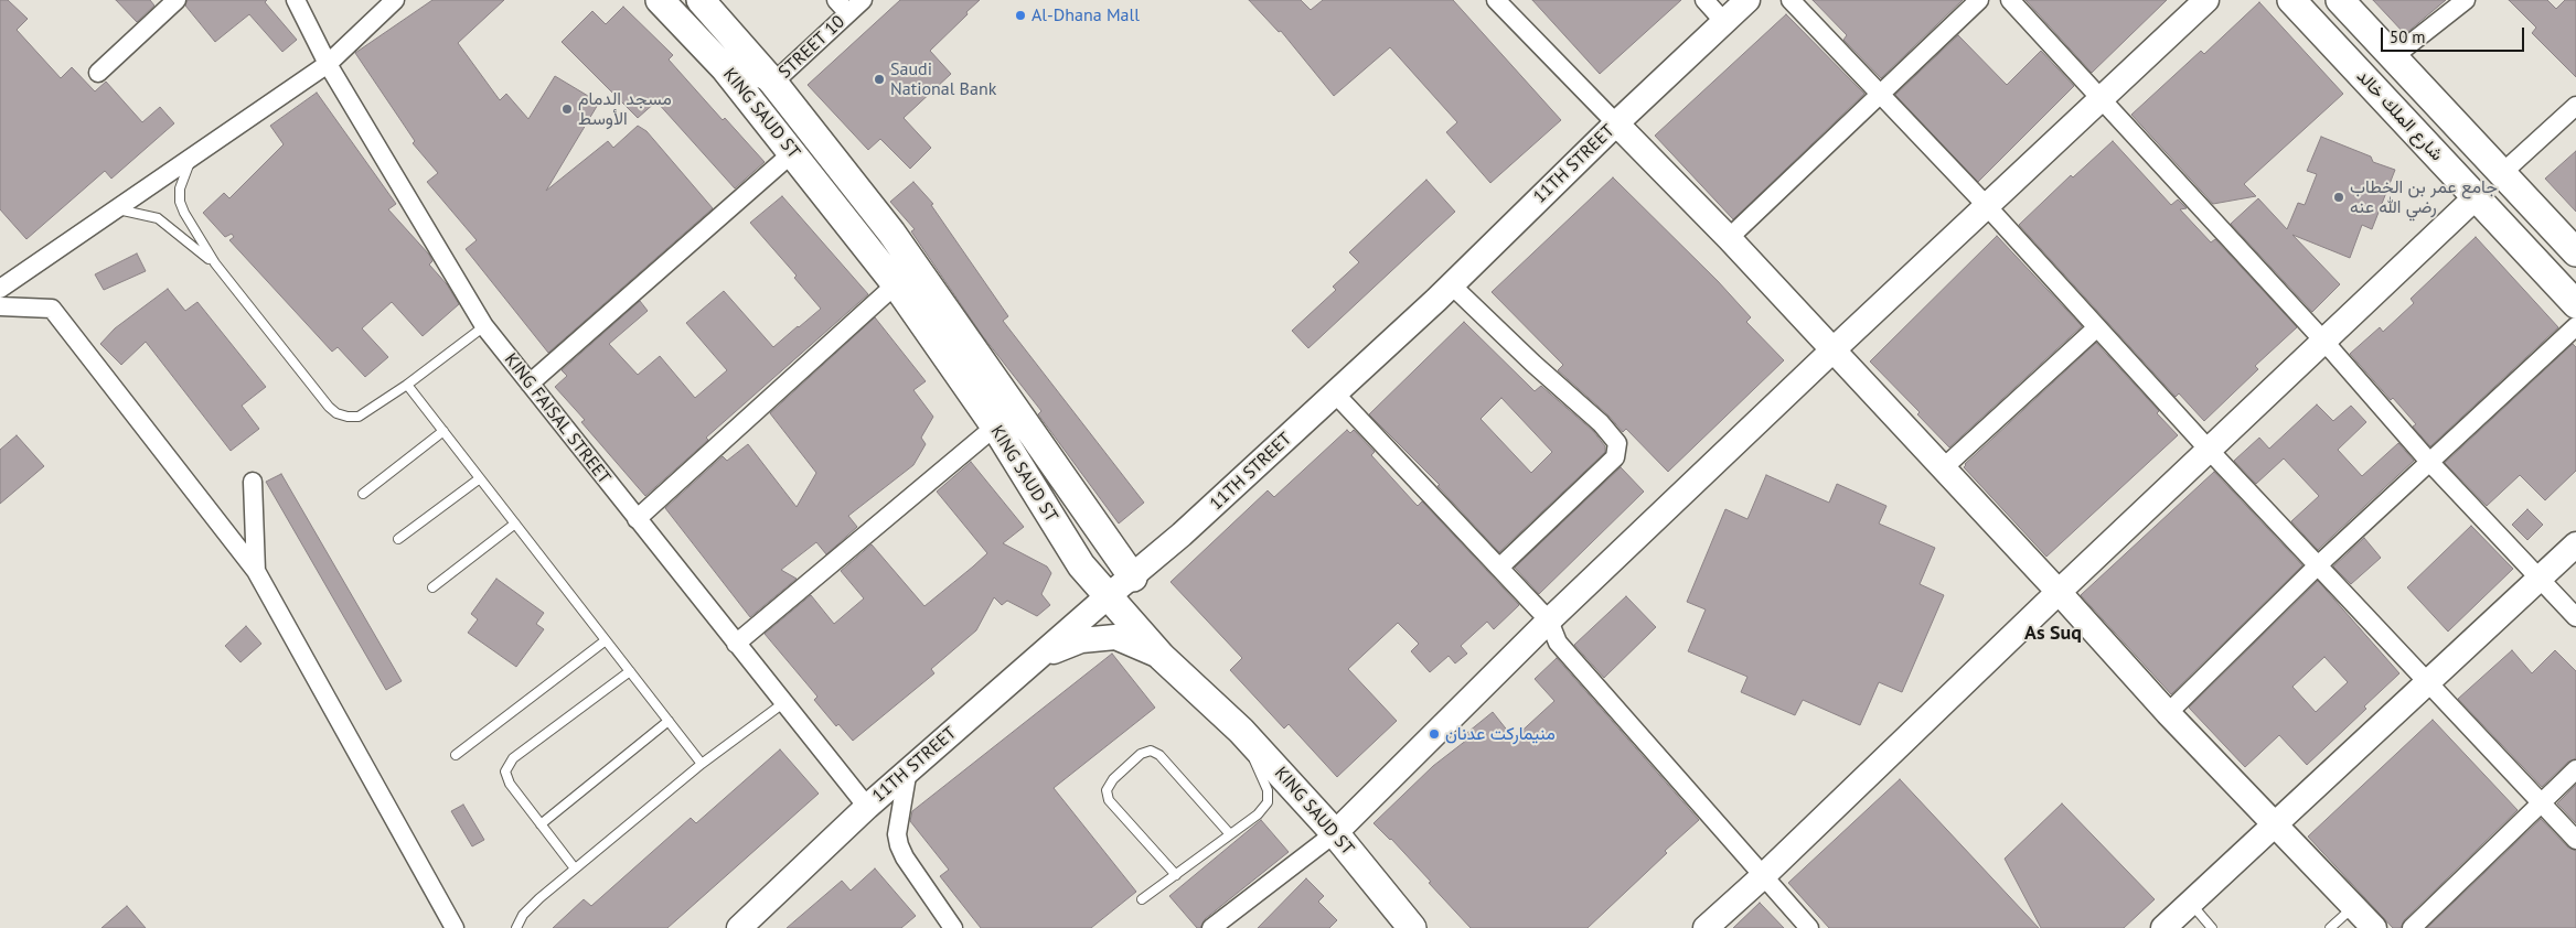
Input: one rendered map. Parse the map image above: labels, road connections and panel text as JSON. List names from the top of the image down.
{
  "streets": {
    "main road": ["KING SAUD ST", "شارع الملك خالد"],
    "street": ["STREET 10", "11TH STREET", "KING FAISAL STREET"]
  },
  "crossings": [
    ["STREET 10", "KING SAUD ST"],
    ["KING SAUD ST", "11TH STREET"],
    ["11TH STREET", "KING FAISAL STREET"]
  ],
  "districts": ["As Suq"],
  "places": [
    "Al-Dhana Mall",
    "Saudi National Bank",
    "مسجد الدمام الأوسط",
    "جامع عمر بن الخطاب رضي الله عنه",
    "منيماركت عدنان"
  ],
  "scale_bar": "50 m"
}
